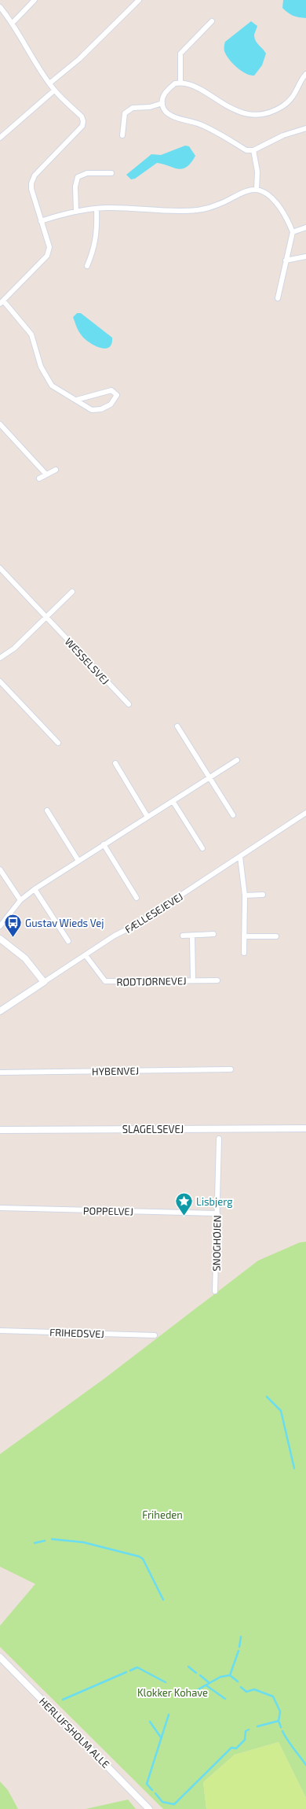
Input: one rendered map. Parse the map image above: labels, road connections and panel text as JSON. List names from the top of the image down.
{
  "streets": {
    "street": [
      "WESSELSVEJ",
      "FÆLLESEJEVEJ",
      "RØDTJØRNEVEJ",
      "HYBENVEJ",
      "SLAGELSEVEJ",
      "POPPELVEJ",
      "SNOGHØJEN",
      "FRIHEDSVEJ",
      "HERLUFSHOLM ALLE"
    ]
  },
  "crossings": [
    ["FÆLLESEJEVEJ", "RØDTJØRNEVEJ"],
    ["POPPELVEJ", "SNOGHØJEN"]
  ],
  "parks": ["Friheden", "Klokker Kohave"],
  "places": {
    "bus stop": ["Gustav Wieds Vej"],
    "place": ["Lisbjerg"]
  }
}
